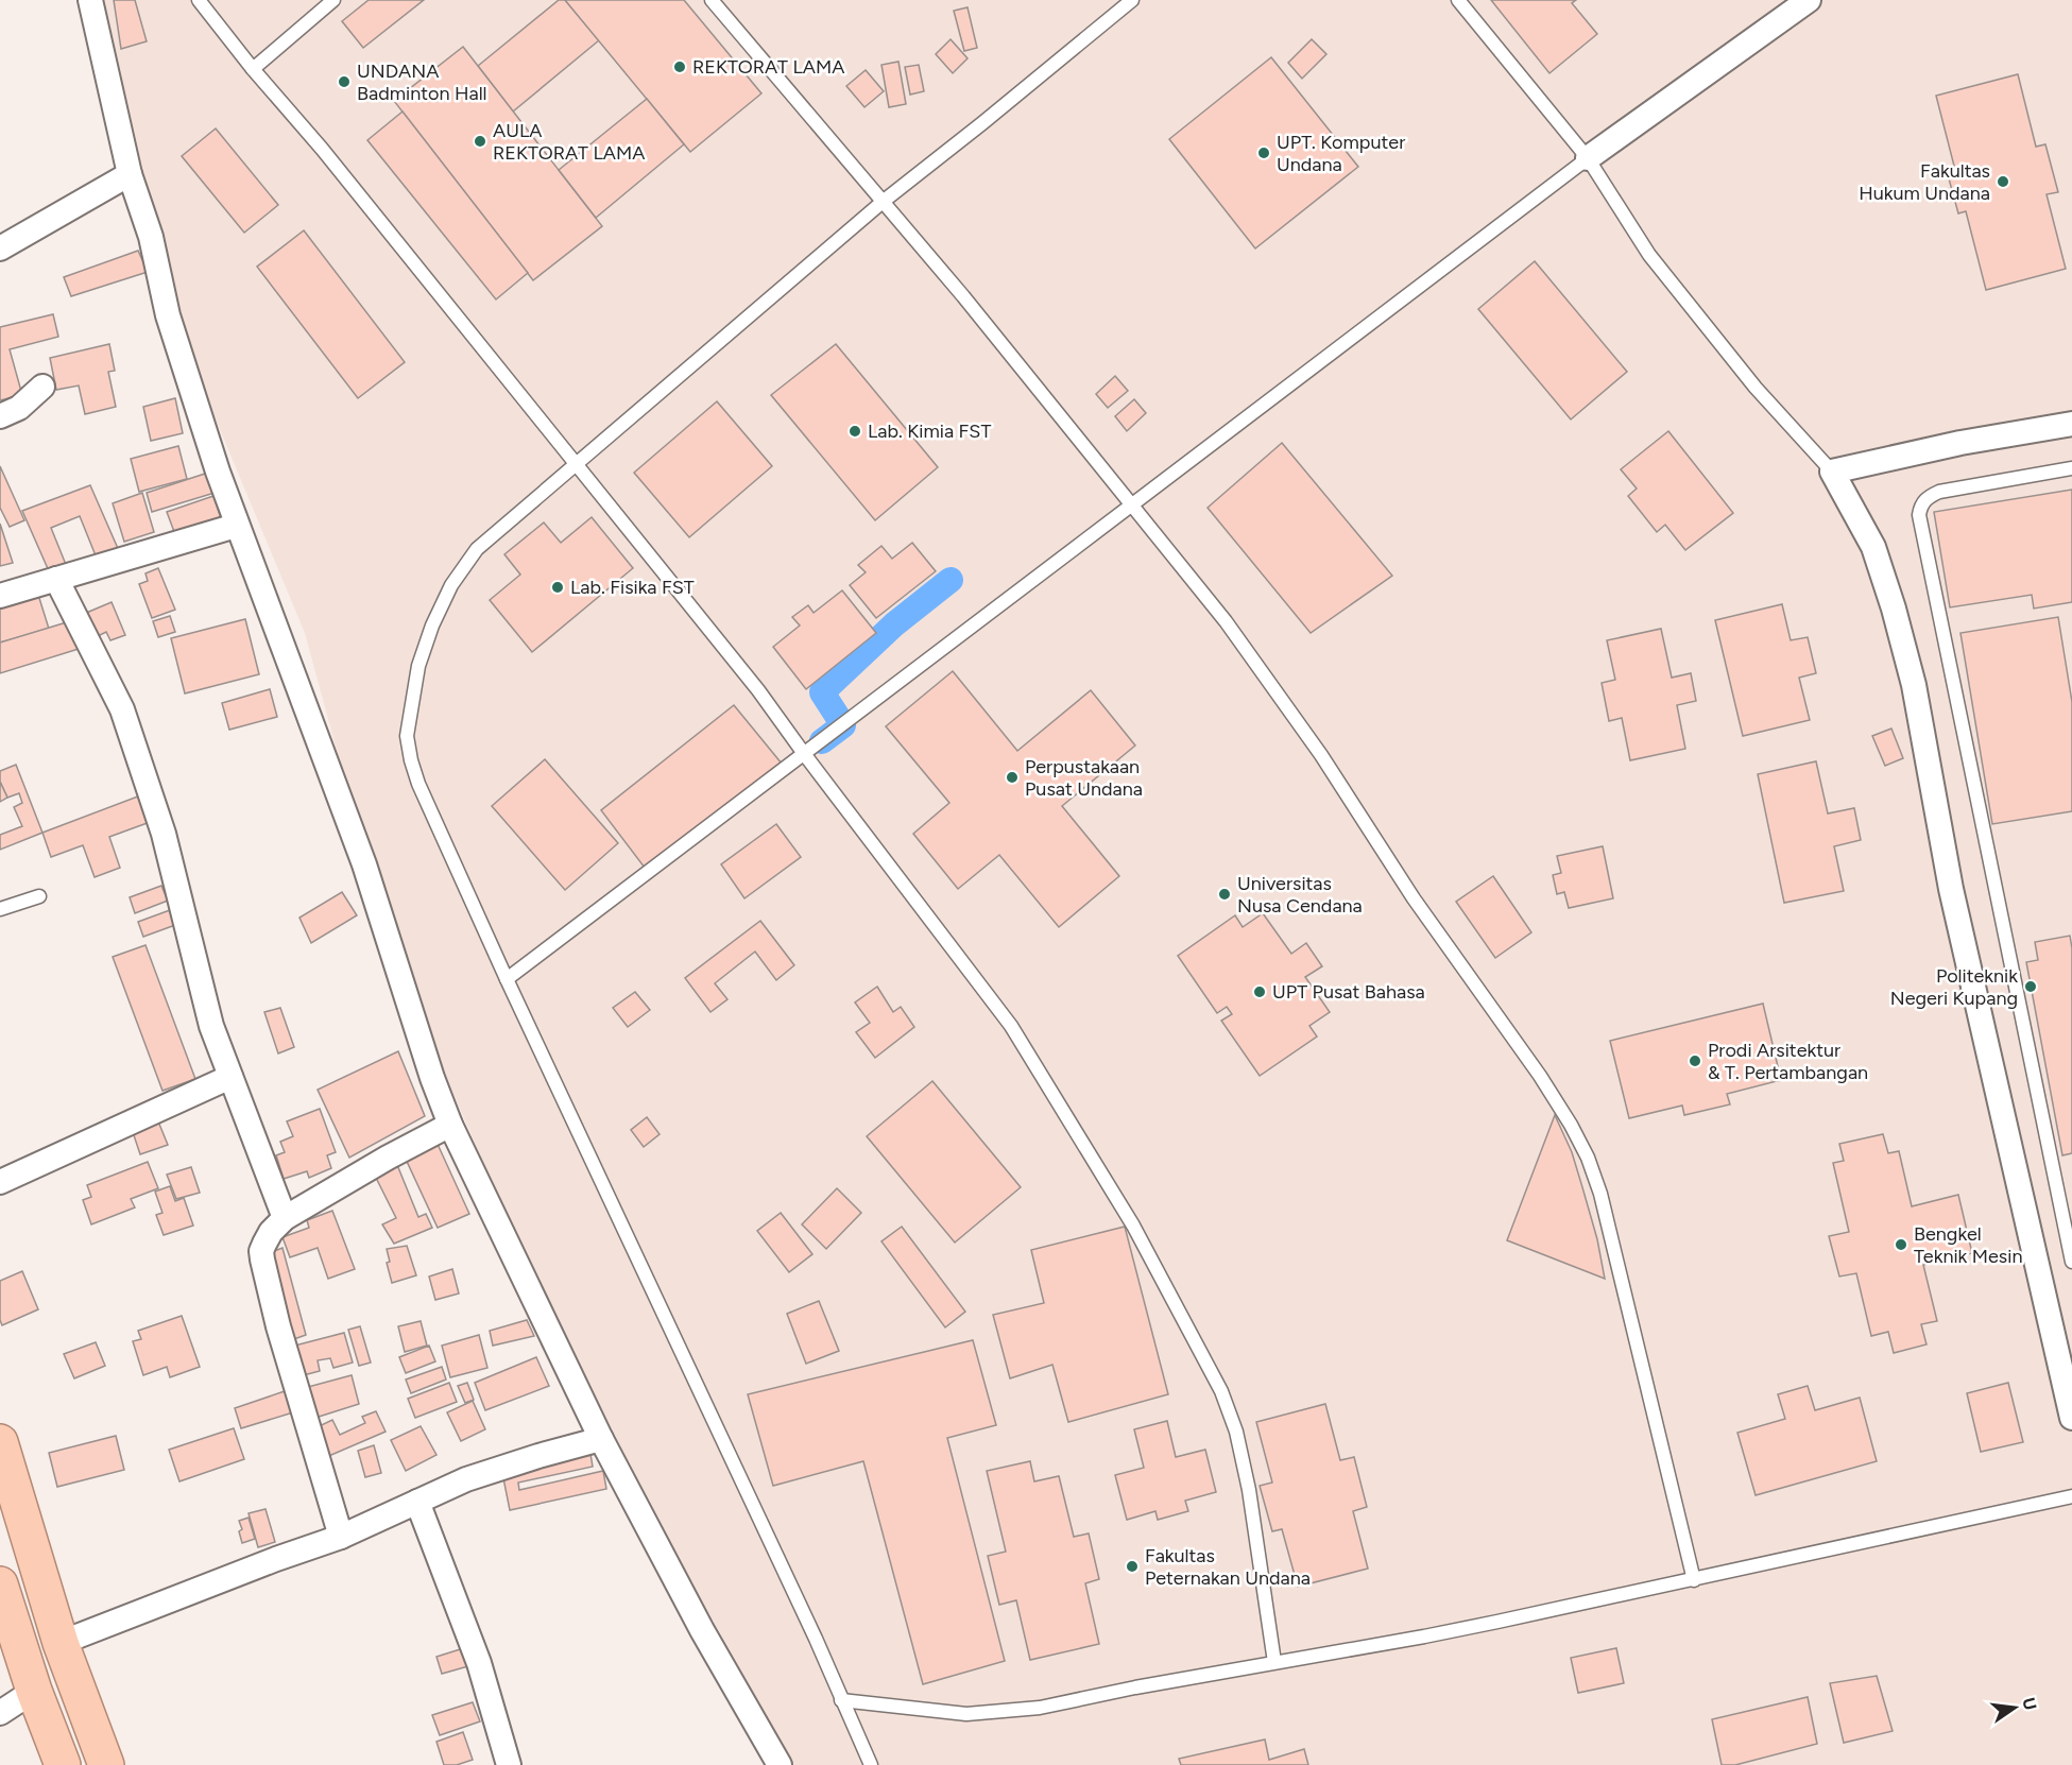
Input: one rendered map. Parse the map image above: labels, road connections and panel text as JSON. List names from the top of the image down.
{
  "places": [
    "REKTORAT LAMA",
    "UNDANA Badminton Hall",
    "AULA REKTORAT LAMA",
    "UPT. Komputer Undana",
    "Fakultas Hukum Undana",
    "Lab. Kimia FST",
    "Lab. Fisika FST",
    "Perpustakaan Pusat Undana",
    "Universitas Nusa Cendana",
    "Politeknik Negeri Kupang",
    "UPT Pusat Bahasa",
    "Prodi Arsitektur & T. Pertambangan",
    "Bengkel Teknik Mesin",
    "Fakultas Peternakan Undana"
  ],
  "north": "right"
}
